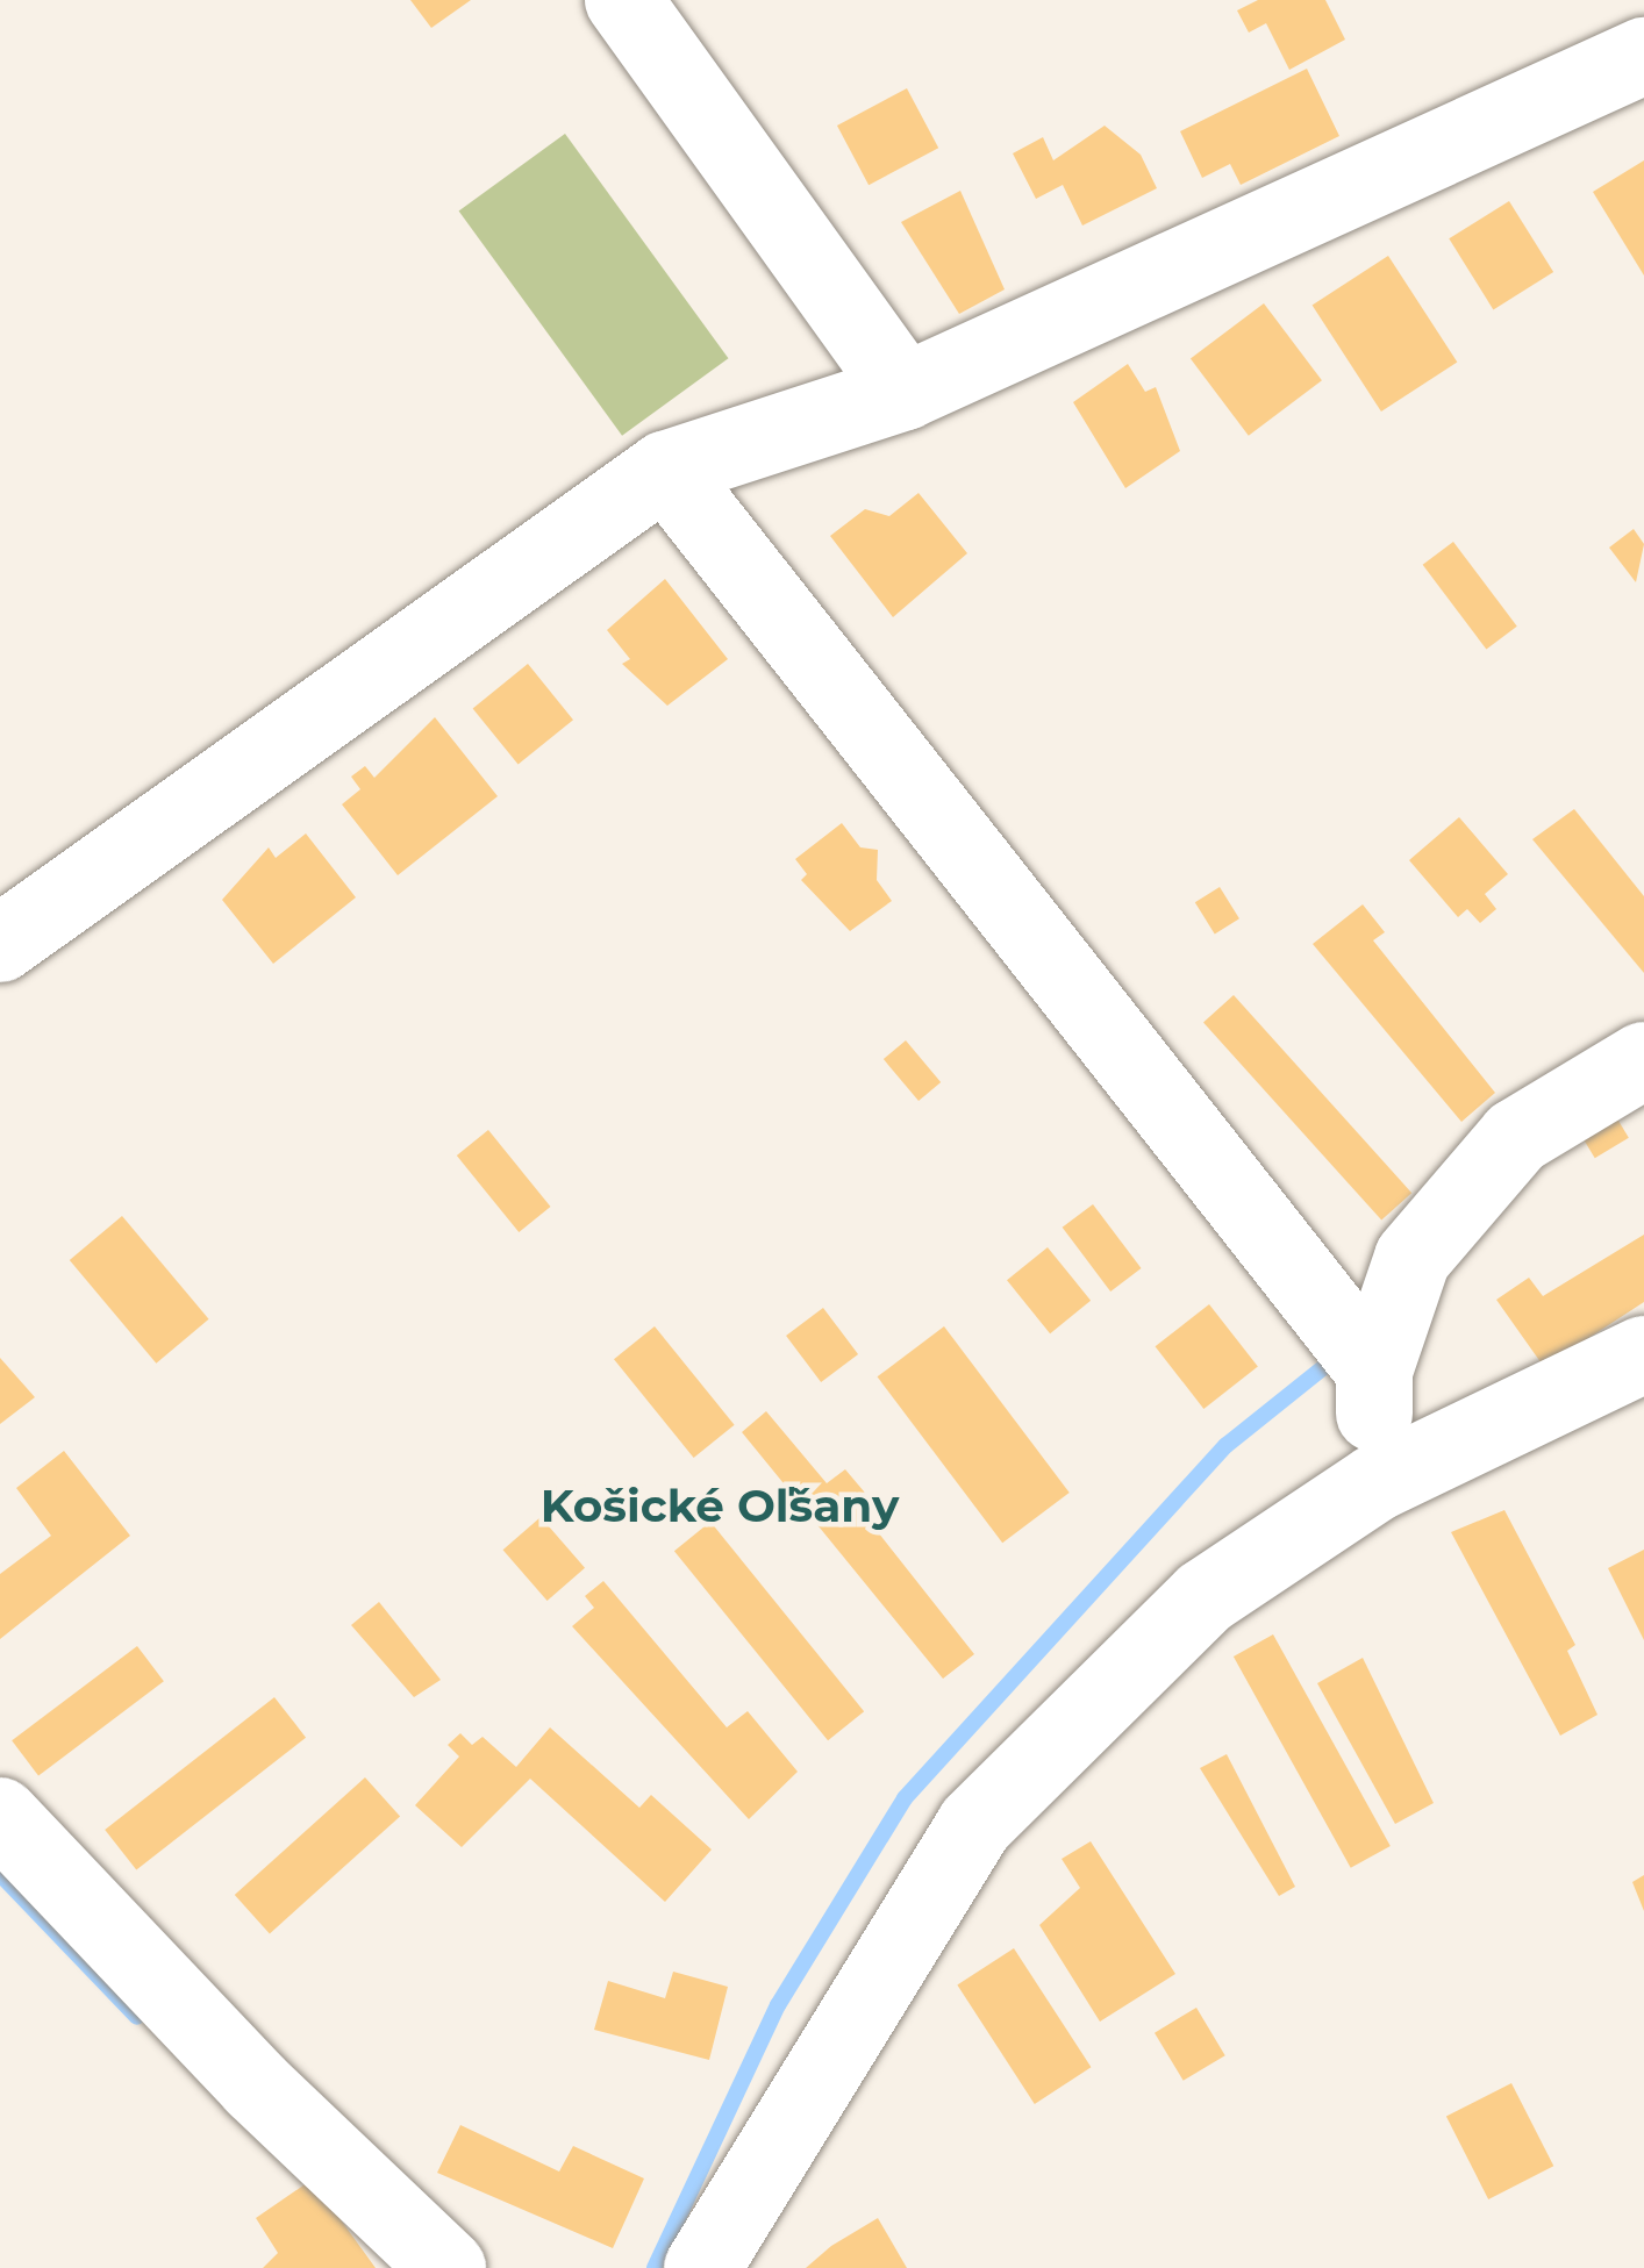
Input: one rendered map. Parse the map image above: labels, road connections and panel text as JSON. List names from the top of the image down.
{
  "districts": ["Košické Oľšany"]
}
